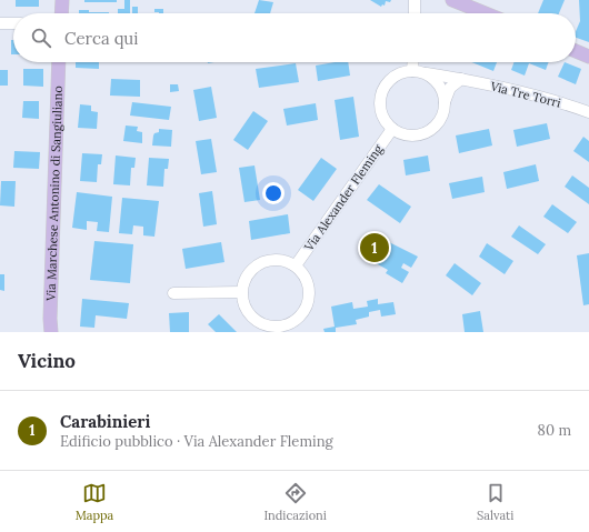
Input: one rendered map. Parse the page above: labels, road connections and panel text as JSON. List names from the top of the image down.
{
  "streets": {
    "main road": ["Via Marchese Antonino di Sangiuliano"],
    "street": ["Via Tre Torri", "Via Alexander Fleming"]
  },
  "crossings": [
    ["Via Tre Torri", "Via Alexander Fleming"]
  ],
  "page": {
    "search": "Cerca qui",
    "pins": "1",
    "heading": "Vicino",
    "list": [
      {
        "mark": "1",
        "name": "Carabinieri",
        "note": "Edificio pubblico · Via Alexander Fleming",
        "value": "80 m"
      }
    ],
    "nav": ["Mappa", "Indicazioni", "Salvati"]
  }
}
